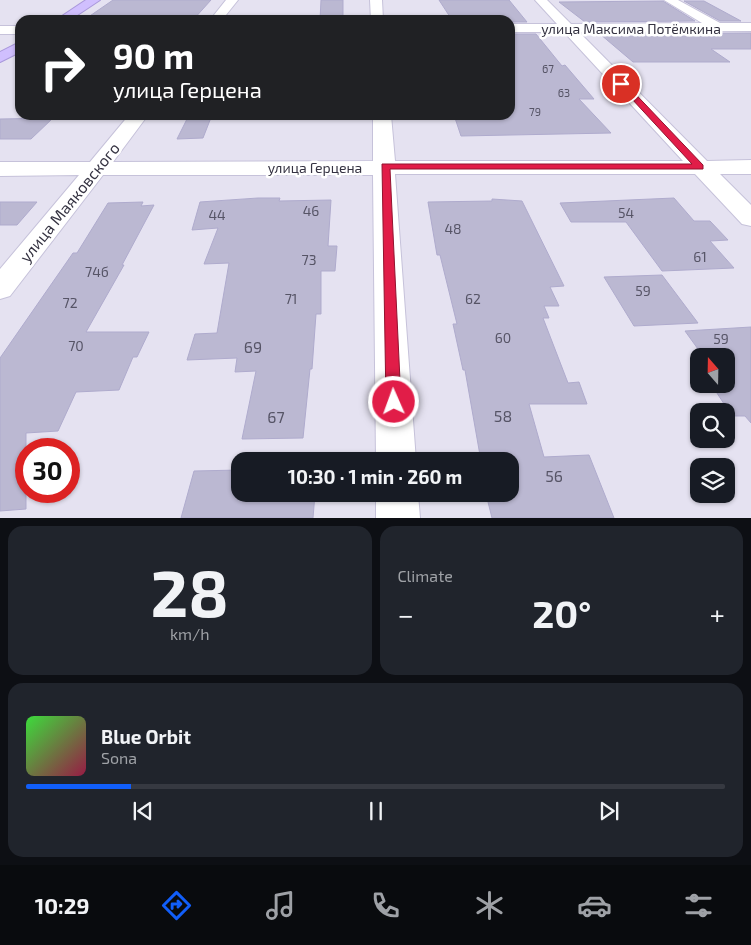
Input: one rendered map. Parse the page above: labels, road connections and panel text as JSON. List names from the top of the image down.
{
  "streets": {
    "street": ["улица Максима Потёмкина", "улица Герцена", "улица Маяковского"]
  },
  "crossings": [
    ["улица Герцена", "улица Маяковского"]
  ],
  "house_numbers": [
    "67",
    "63",
    "79",
    "46",
    "54",
    "44",
    "48",
    "61",
    "73",
    "74б",
    "59",
    "71",
    "62",
    "72",
    "60",
    "59",
    "70",
    "69",
    "58",
    "67",
    "56"
  ],
  "north": "top",
  "page": {
    "turn": ["90 m", "улица Герцена"],
    "limit": "30",
    "trip": "10:30 · 1 min · 260 m",
    "tile": [
      ["28", "km/h"],
      "Climate"
    ],
    "heat": ["−", "20°", "+"],
    "song": ["Blue Orbit", "Sona"],
    "tabs": "10:29"
  }
}
